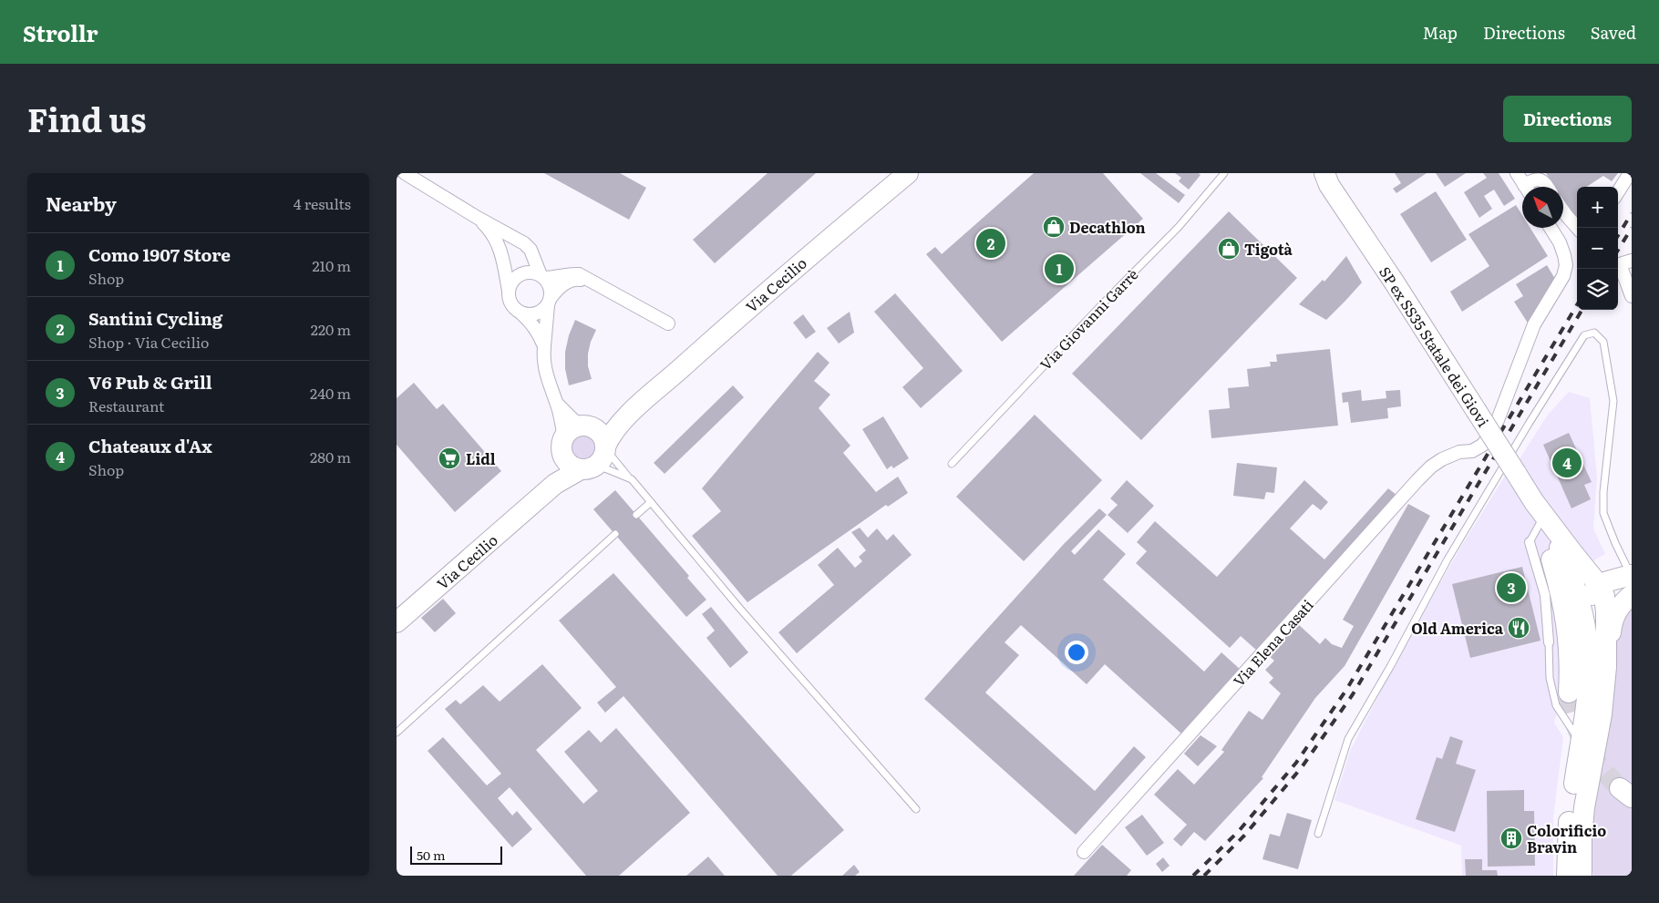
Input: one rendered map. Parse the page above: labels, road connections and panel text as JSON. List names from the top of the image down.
{
  "streets": {
    "main road": ["Via Cecilio", "SP ex SS35 Statale dei Giovi"],
    "street": ["Via Elena Casati"],
    "lane": ["Via Giovanni Garrè"]
  },
  "places": {
    "shop": ["Decathlon", "Tigotà"],
    "supermarket": ["Lidl"],
    "restaurant": ["Old America"],
    "building": ["Colorificio Bravin"]
  },
  "scale_bar": "50 m",
  "north": "top left",
  "page": {
    "header": "Strollr",
    "nav": ["Map", "Directions", "Saved"],
    "title": "Find us",
    "buttons": "Directions",
    "heading": ["Nearby", "4 results"],
    "map_buttons": ["+", "−"],
    "pins": [
      "2",
      "1",
      "4",
      "3"
    ],
    "list": [
      {
        "mark": "1",
        "name": "Como 1907 Store",
        "note": "Shop",
        "value": "210 m"
      },
      {
        "mark": "2",
        "name": "Santini Cycling",
        "note": "Shop · Via Cecilio",
        "value": "220 m"
      },
      {
        "mark": "3",
        "name": "V6 Pub & Grill",
        "note": "Restaurant",
        "value": "240 m"
      },
      {
        "mark": "4",
        "name": "Chateaux d'Ax",
        "note": "Shop",
        "value": "280 m"
      }
    ],
    "scale": "50 m"
  }
}
